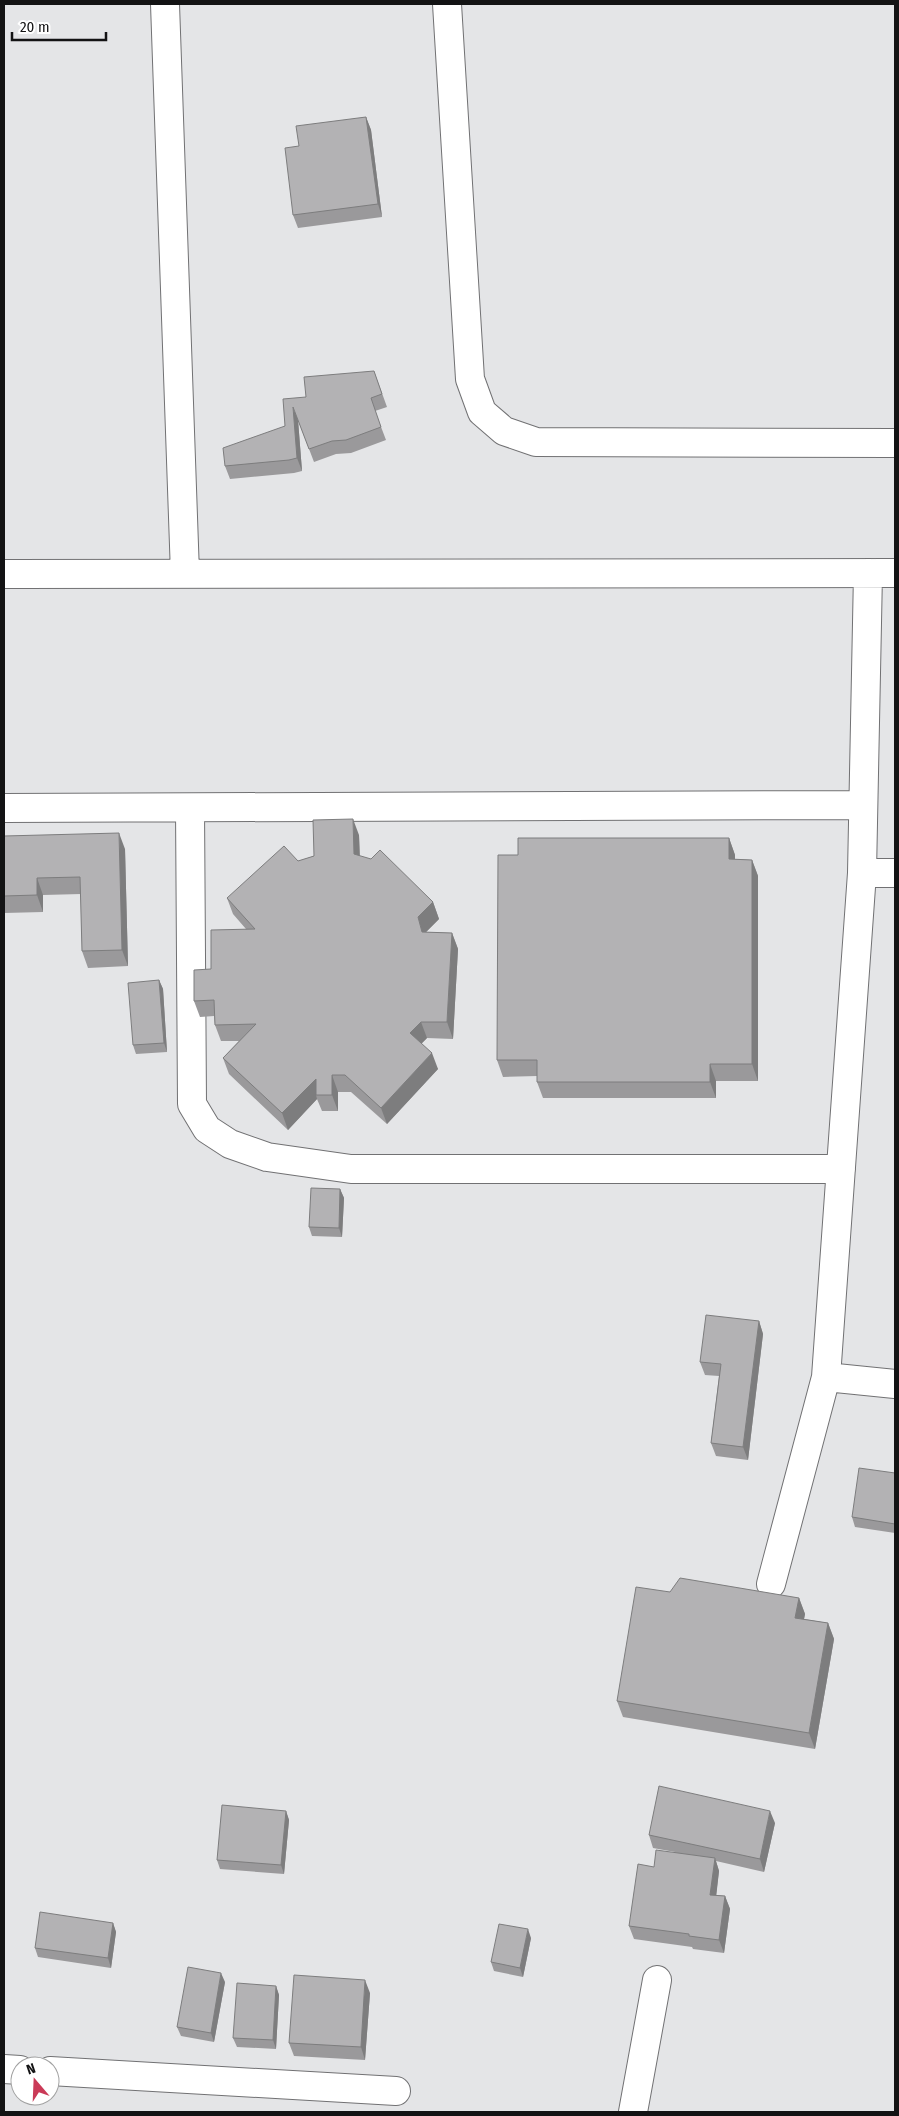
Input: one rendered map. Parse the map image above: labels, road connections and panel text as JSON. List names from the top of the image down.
{
  "scale_bar": "20 m",
  "north": "top"
}
